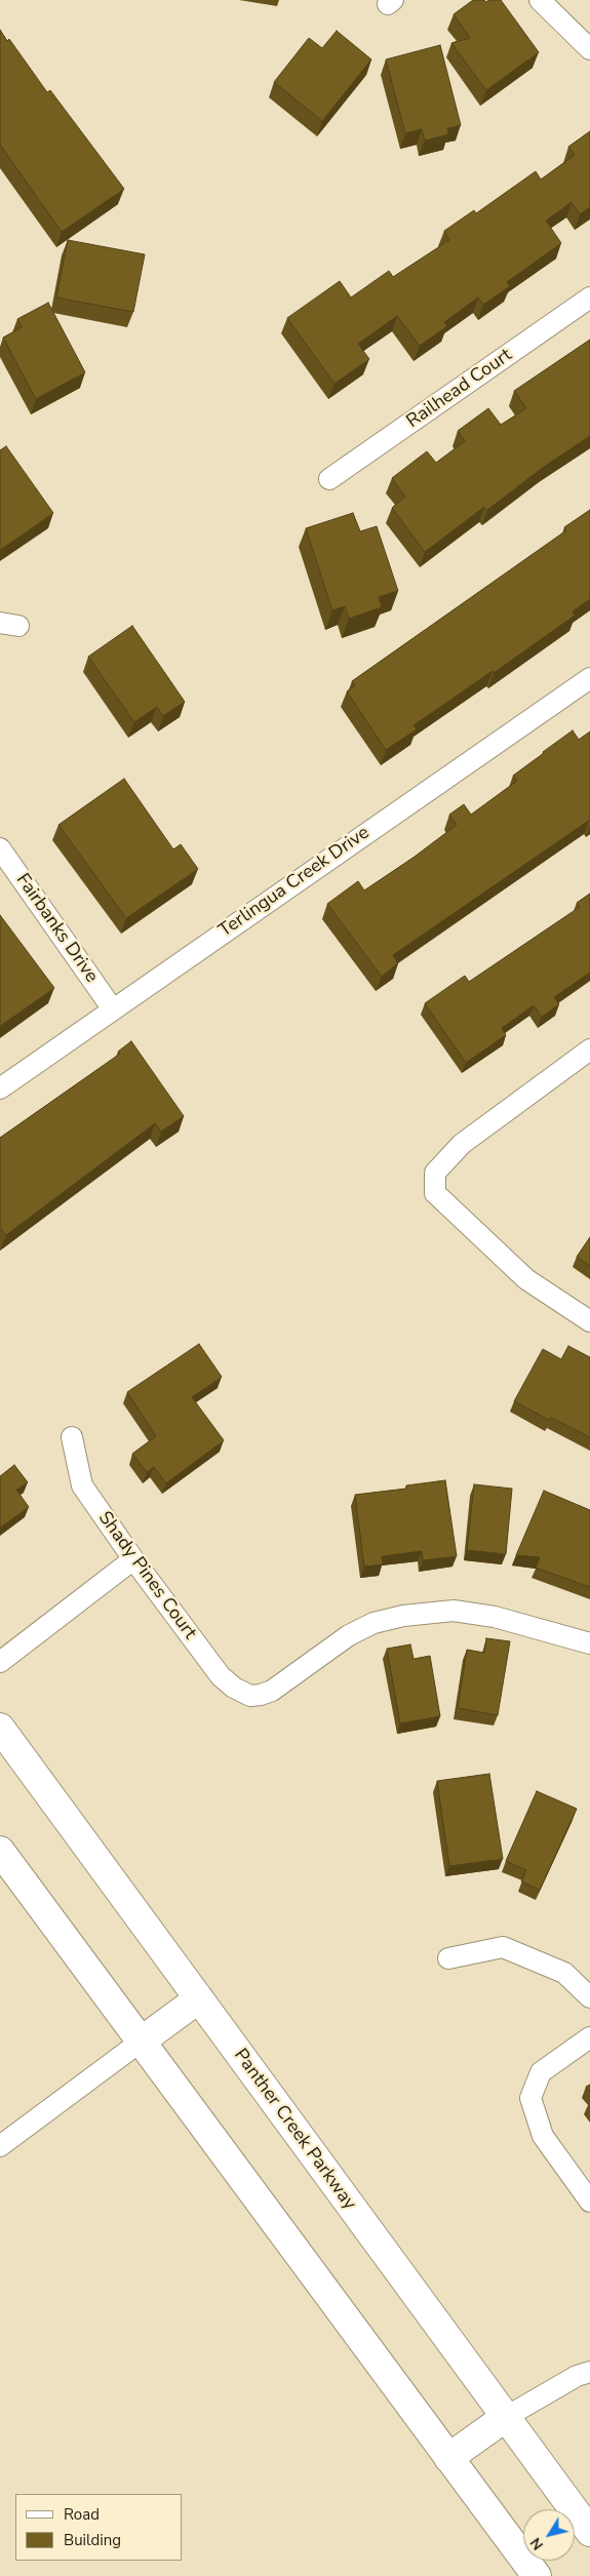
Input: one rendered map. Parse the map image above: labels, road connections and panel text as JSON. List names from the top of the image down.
{
  "streets": {
    "main road": ["Panther Creek Parkway"],
    "street": [
      "Railhead Court",
      "Terlingua Creek Drive",
      "Fairbanks Drive",
      "Shady Pines Court"
    ]
  },
  "crossings": [
    ["Terlingua Creek Drive", "Fairbanks Drive"]
  ],
  "legend": ["Road", "Building"],
  "north": "bottom left"
}
